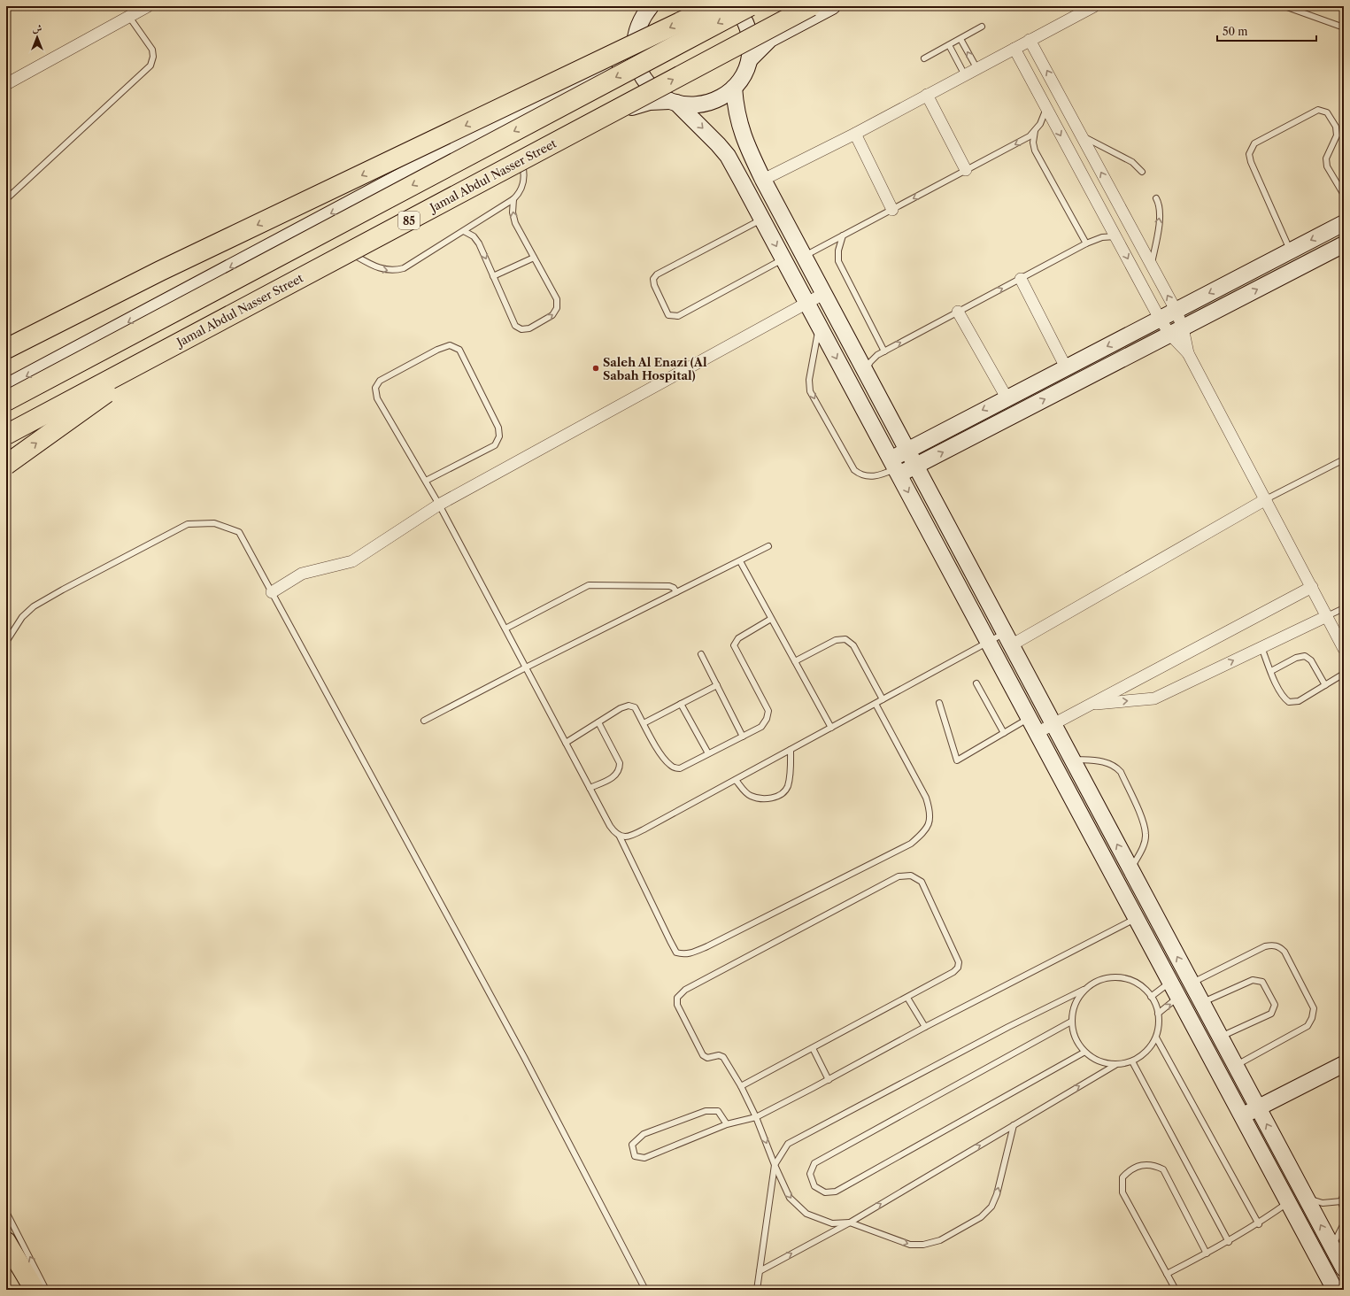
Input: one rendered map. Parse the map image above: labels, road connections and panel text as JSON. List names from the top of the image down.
{
  "streets": {
    "highway": ["Jamal Abdul Nasser Street", "85"]
  },
  "places": ["Saleh Al Enazi (Al Sabah Hospital)"],
  "scale_bar": "50 m",
  "north": "top"
}
